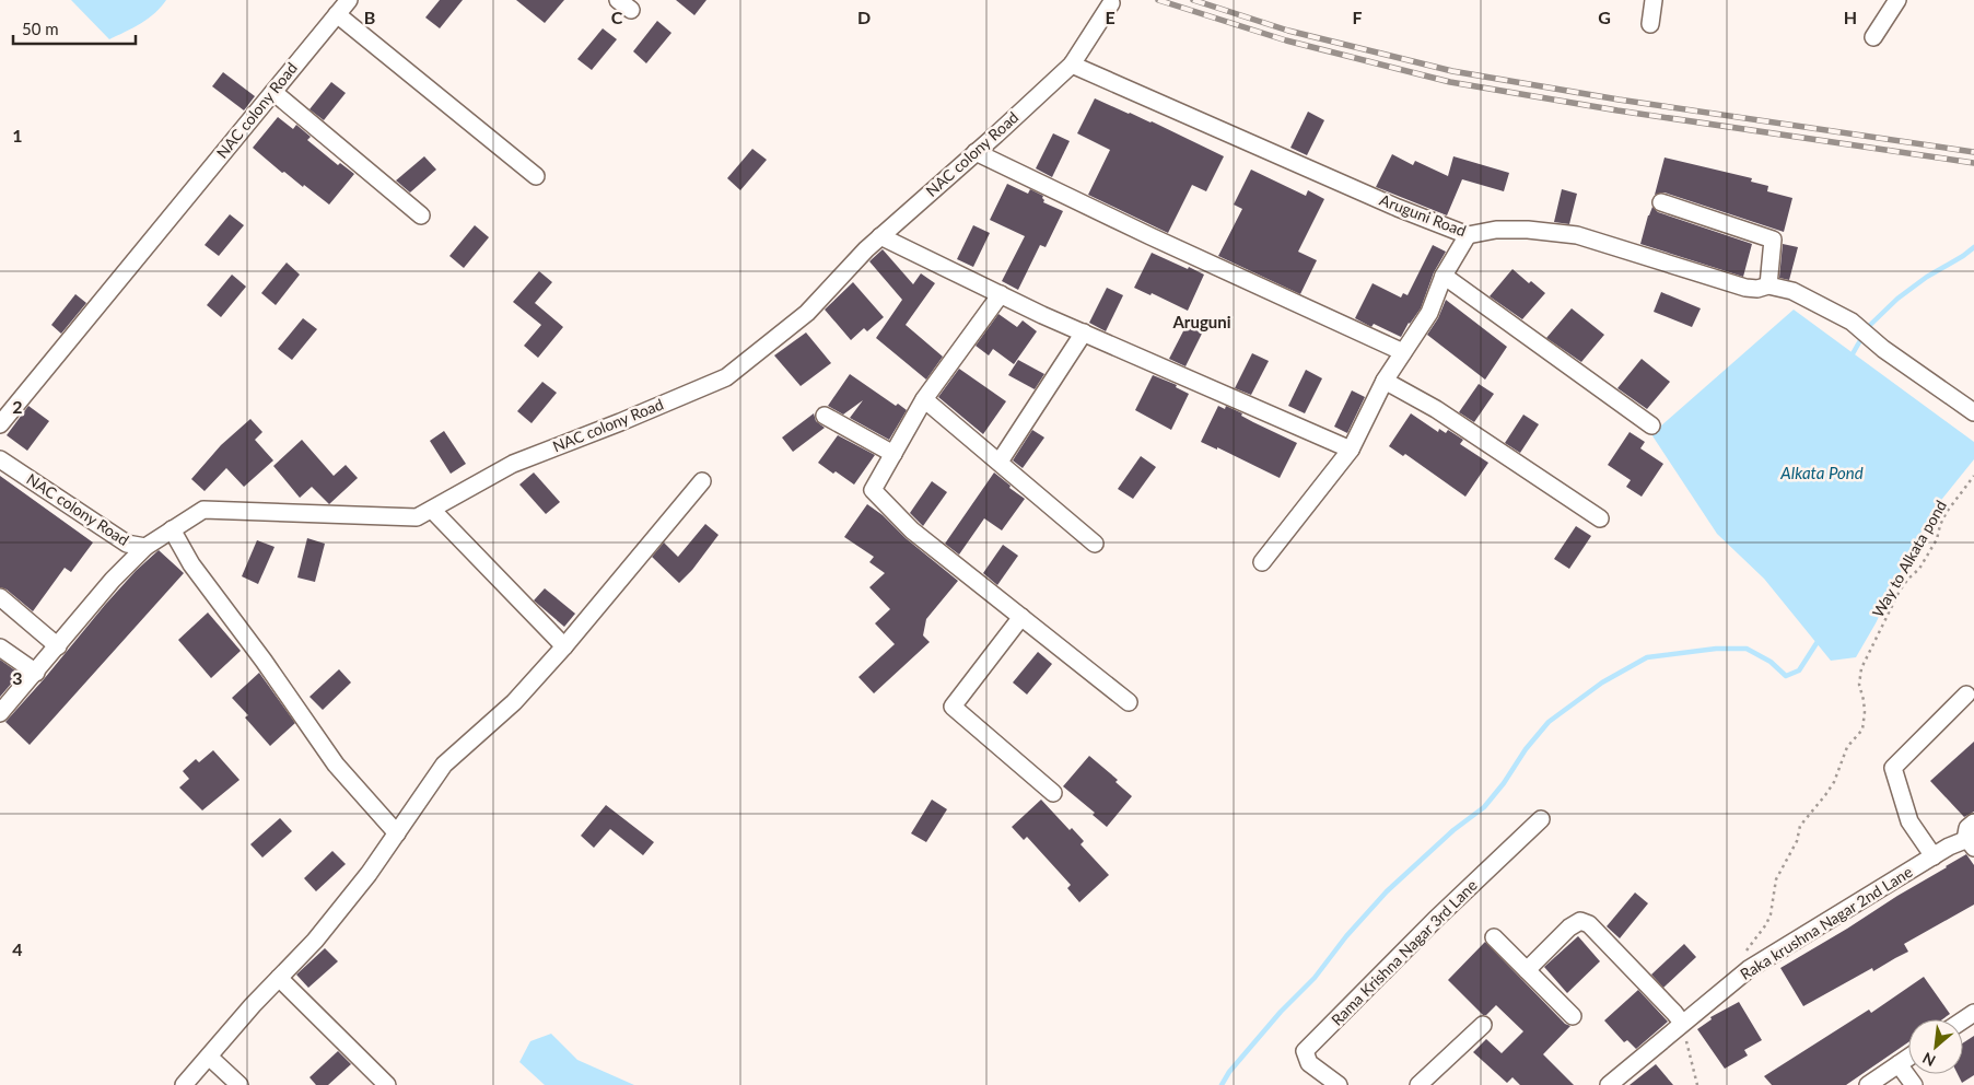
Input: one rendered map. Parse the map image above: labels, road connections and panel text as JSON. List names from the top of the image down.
{
  "streets": {
    "street": [
      "NAC colony Road",
      "Aruguni Road",
      "Raka krushna Nagar 2nd Lane",
      "Rama Krishna Nagar 3rd Lane"
    ],
    "path": ["Way to Alkata pond"]
  },
  "crossings": [
    ["NAC colony Road", "Aruguni Road"]
  ],
  "districts": ["Aruguni"],
  "water": ["Alkata Pond"],
  "scale_bar": "50 m",
  "north": "bottom left",
  "grid": {
    "columns": [
      "B",
      "C",
      "D",
      "E",
      "F",
      "G",
      "H"
    ],
    "rows": [
      "1",
      "2",
      "3",
      "4"
    ]
  }
}
